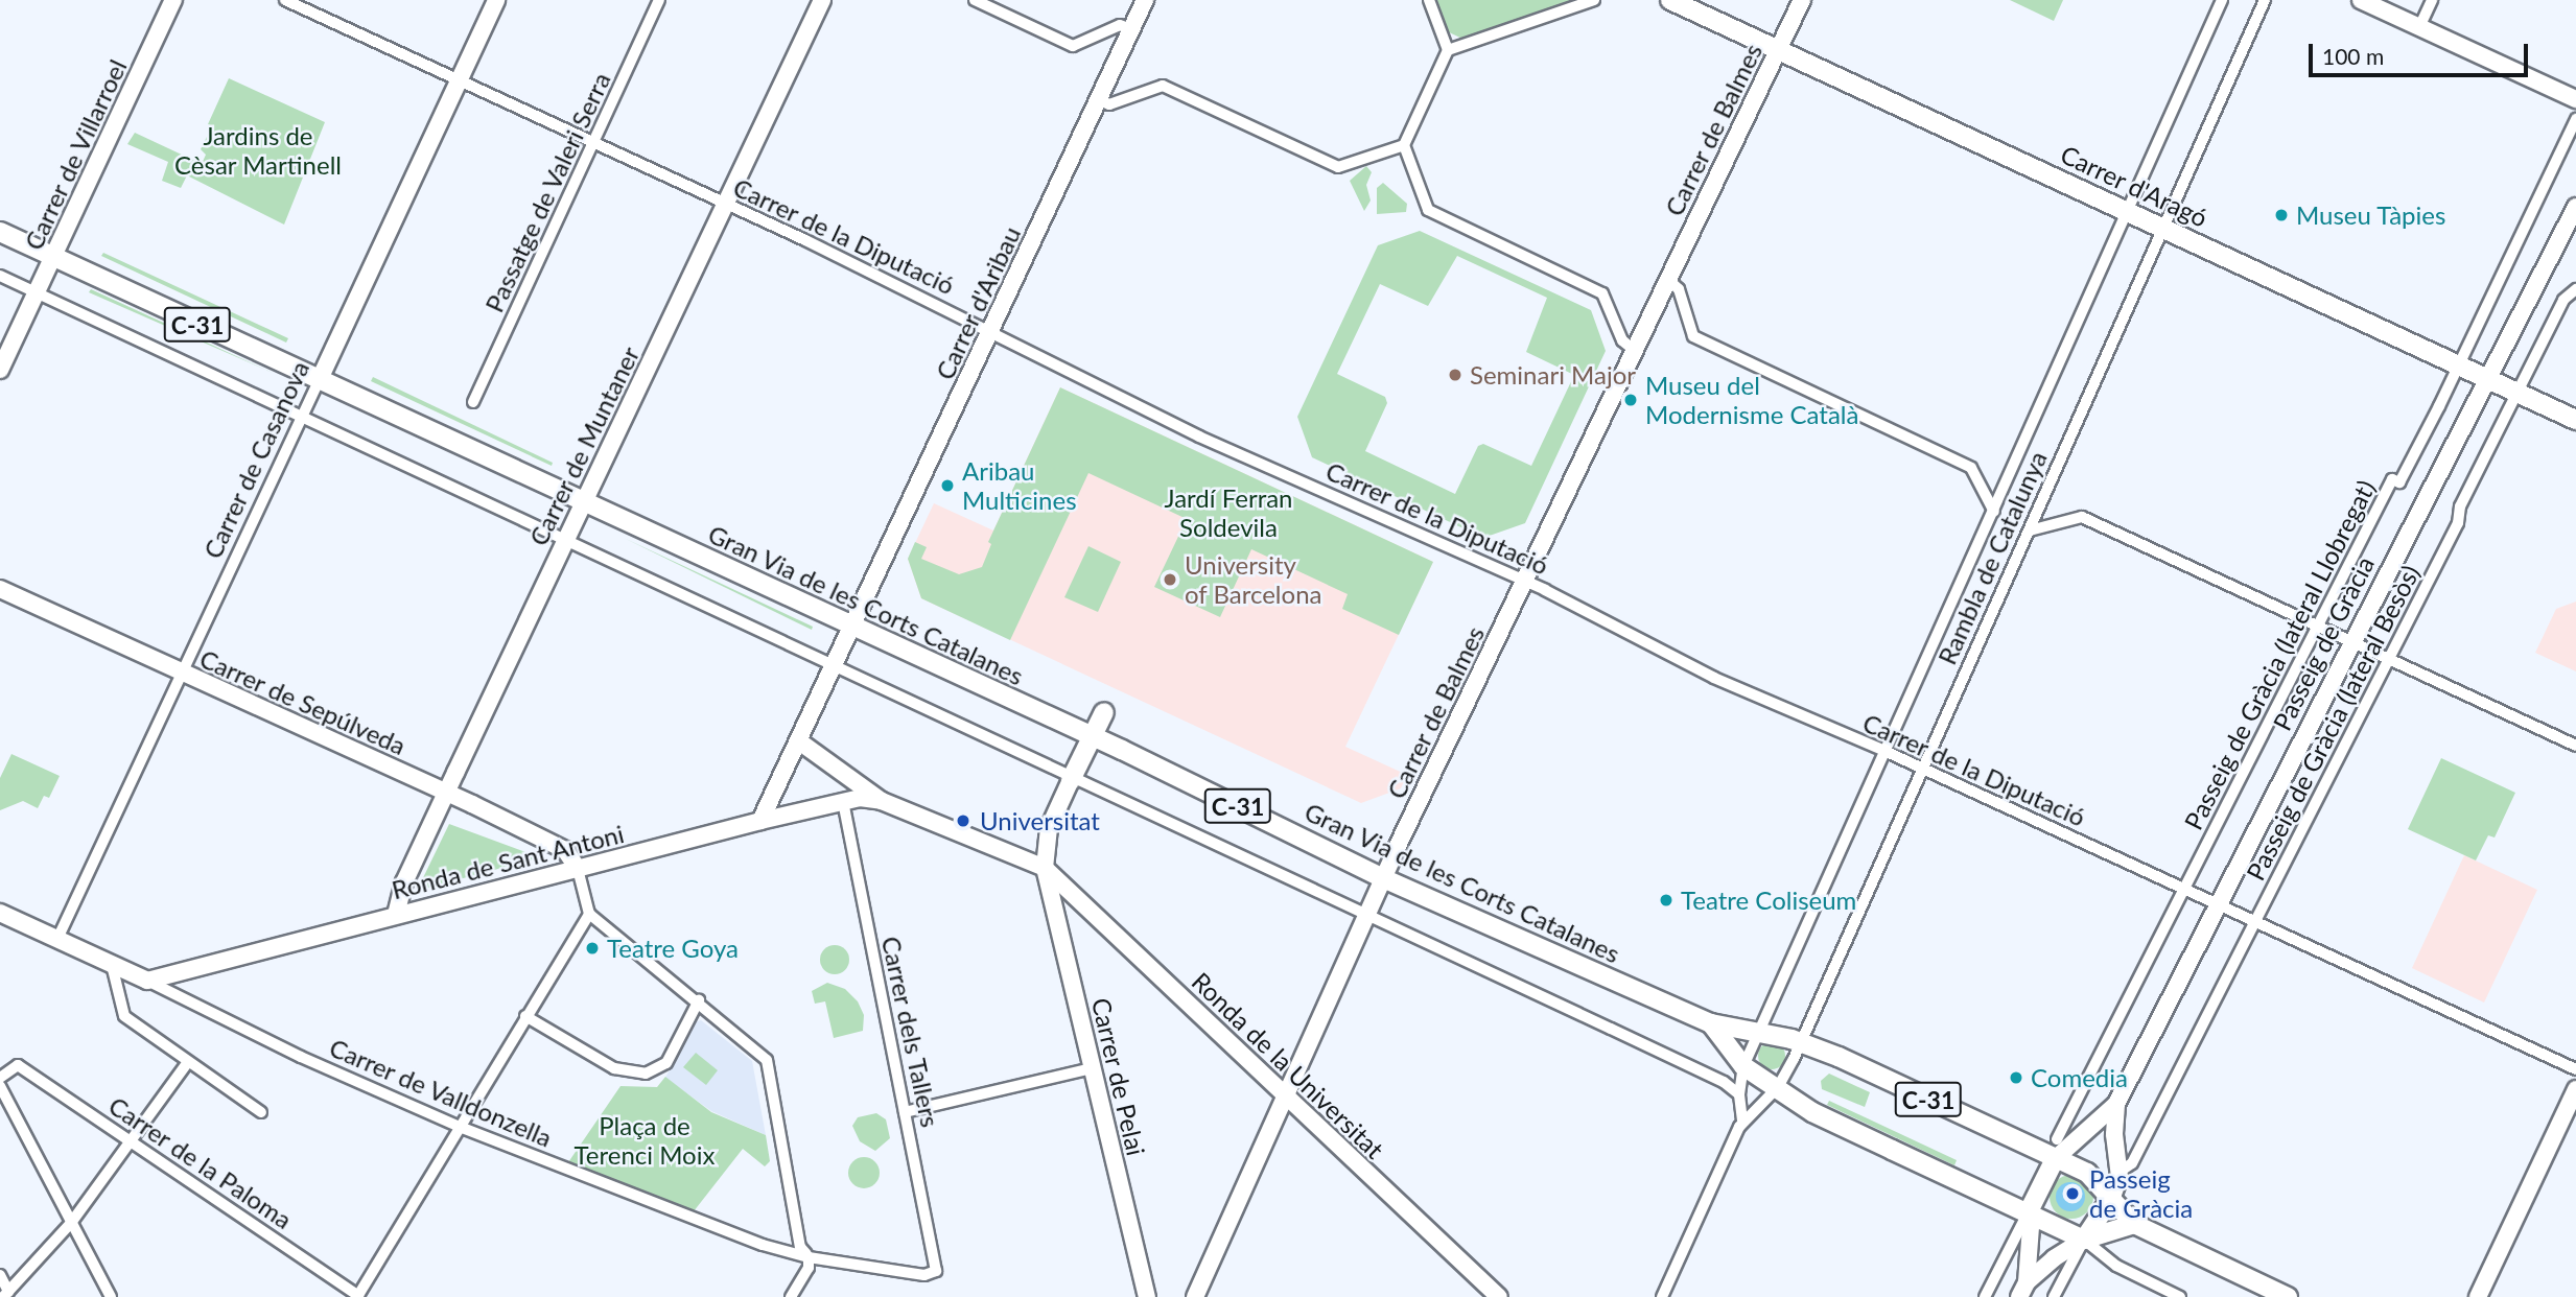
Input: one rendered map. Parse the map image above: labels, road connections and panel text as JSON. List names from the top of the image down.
{
  "streets": {
    "main road": [
      "Carrer de Balmes",
      "Carrer de Villarroel",
      "Carrer d'Aragó",
      "Carrer d'Aribau",
      "C-31",
      "Carrer de Muntaner",
      "Carrer de Casanova",
      "Gran Via de les Corts Catalanes",
      "Passeig de Gràcia",
      "Carrer de Sepúlveda",
      "Ronda de Sant Antoni",
      "Ronda de la Universitat",
      "Carrer de Pelai"
    ],
    "street": [
      "Passatge de Valeri Serra",
      "Carrer de la Diputació",
      "Rambla de Catalunya",
      "Passeig de Gràcia (lateral Llobregat)",
      "Passeig de Gràcia (lateral Besòs)",
      "Carrer dels Tallers",
      "Carrer de Valldonzella",
      "Carrer de la Paloma"
    ]
  },
  "crossings": [
    ["Carrer de Balmes", "Carrer d'Aragó"],
    ["Carrer de Balmes", "Carrer de la Diputació"],
    ["Carrer de Balmes", "Gran Via de les Corts Catalanes"],
    ["Carrer de Balmes", "Ronda de la Universitat"],
    ["Carrer de Villarroel", "Gran Via de les Corts Catalanes"],
    ["Carrer d'Aragó", "Rambla de Catalunya"],
    ["Carrer d'Aragó", "Passeig de Gràcia"],
    ["Carrer d'Aragó", "Passeig de Gràcia (lateral Llobregat)"],
    ["Carrer d'Aragó", "Passeig de Gràcia (lateral Besòs)"],
    ["Passatge de Valeri Serra", "Carrer de la Diputació"],
    ["Carrer de la Diputació", "Carrer d'Aribau"],
    ["Carrer de la Diputació", "Carrer de Muntaner"],
    ["Carrer de la Diputació", "Carrer de Casanova"],
    ["Carrer de la Diputació", "Rambla de Catalunya"],
    ["Carrer de la Diputació", "Passeig de Gràcia"],
    ["Carrer de la Diputació", "Passeig de Gràcia (lateral Llobregat)"],
    ["Carrer de la Diputació", "Passeig de Gràcia (lateral Besòs)"],
    ["Carrer d'Aribau", "Gran Via de les Corts Catalanes"],
    ["Carrer d'Aribau", "Ronda de Sant Antoni"],
    ["Carrer de Muntaner", "Gran Via de les Corts Catalanes"],
    ["Carrer de Muntaner", "Carrer de Sepúlveda"],
    ["Carrer de Muntaner", "Ronda de Sant Antoni"],
    ["Carrer de Casanova", "Gran Via de les Corts Catalanes"],
    ["Carrer de Casanova", "Carrer de Sepúlveda"],
    ["Rambla de Catalunya", "Gran Via de les Corts Catalanes"],
    ["Gran Via de les Corts Catalanes", "Passeig de Gràcia"],
    ["Passeig de Gràcia", "Passeig de Gràcia (lateral Besòs)"],
    ["Carrer de Sepúlveda", "Ronda de Sant Antoni"],
    ["Ronda de Sant Antoni", "Carrer dels Tallers"],
    ["Ronda de Sant Antoni", "Carrer de Valldonzella"],
    ["Carrer dels Tallers", "Carrer de Valldonzella"],
    ["Ronda de la Universitat", "Carrer de Pelai"]
  ],
  "parks": ["Jardins de Cèsar Martinell", "Jardí Ferran Soldevila", "Plaça de Terenci Moix"],
  "places": [
    "Museu Tàpies",
    "Seminari Major",
    "Museu del Modernisme Català",
    "Aribau Multicines",
    "University of Barcelona",
    "Universitat",
    "Teatre Coliseum",
    "Teatre Goya",
    "Comedia",
    "Passeig de Gràcia"
  ],
  "scale_bar": "100 m"
}
